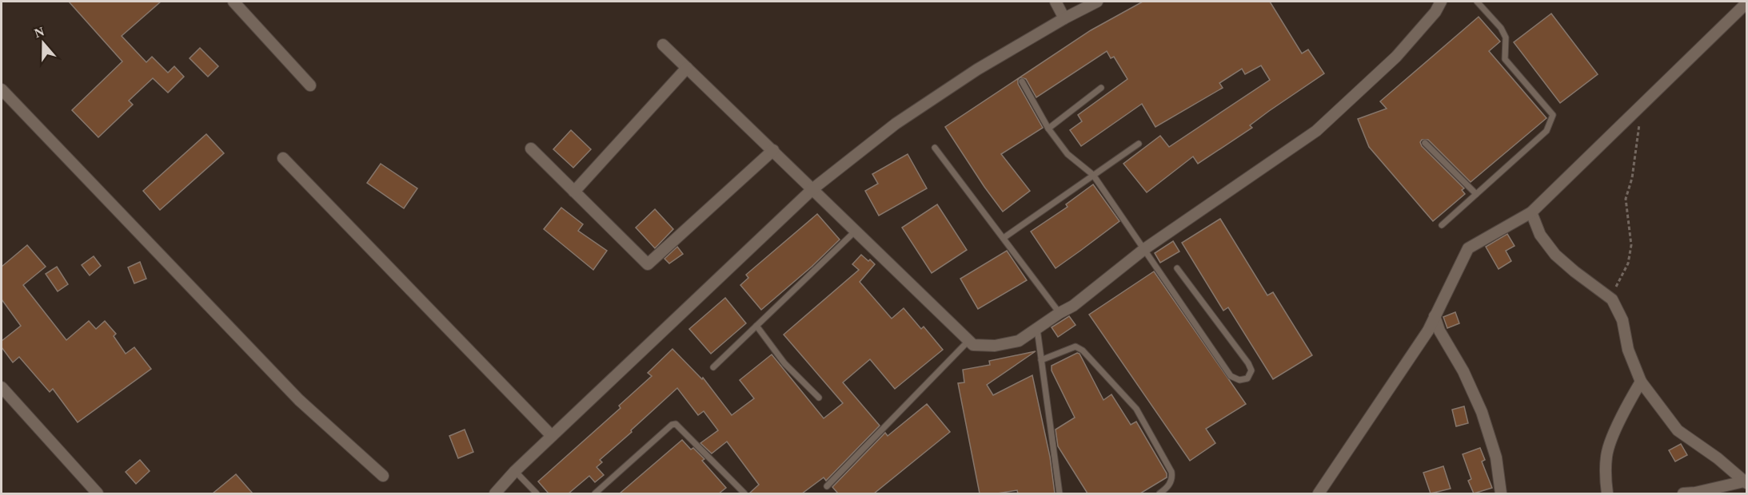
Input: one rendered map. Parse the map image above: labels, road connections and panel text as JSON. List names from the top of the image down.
{
  "north": "top"
}
